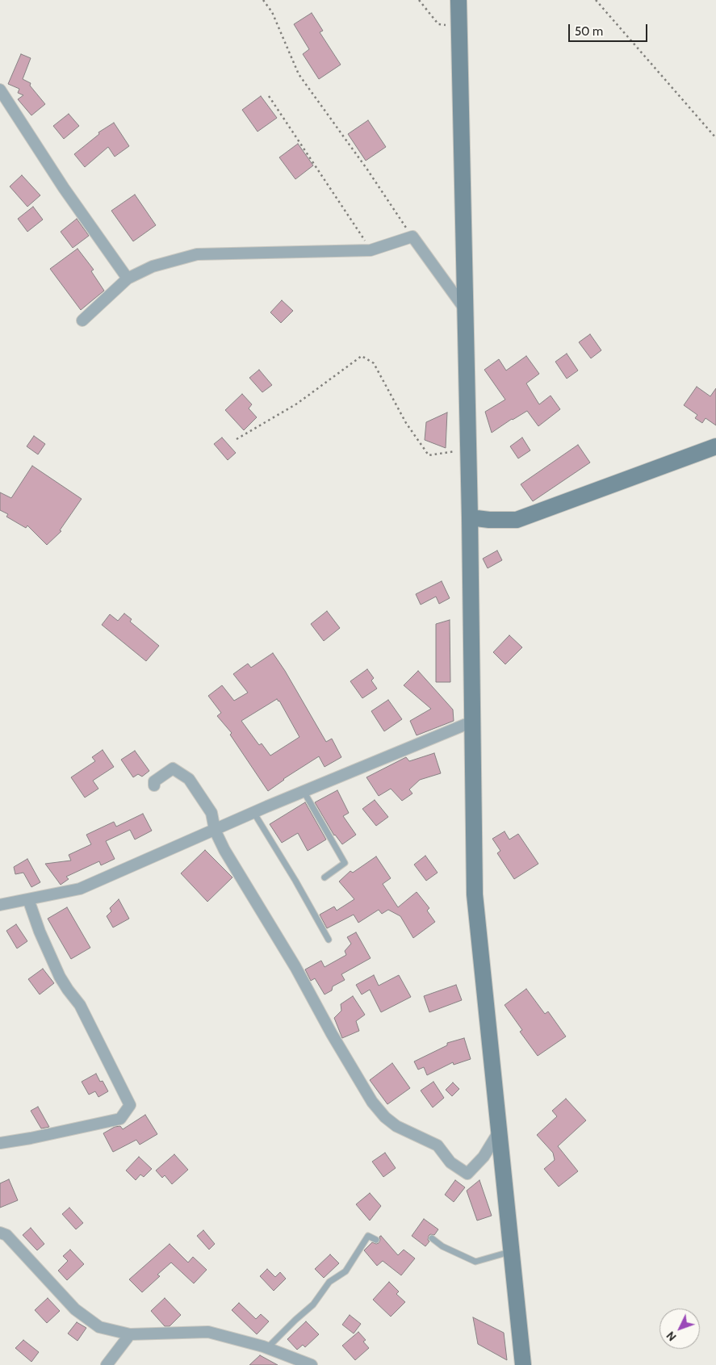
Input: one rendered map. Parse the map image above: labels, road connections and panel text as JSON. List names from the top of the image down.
{
  "scale_bar": "50 m",
  "north": "bottom left"
}
